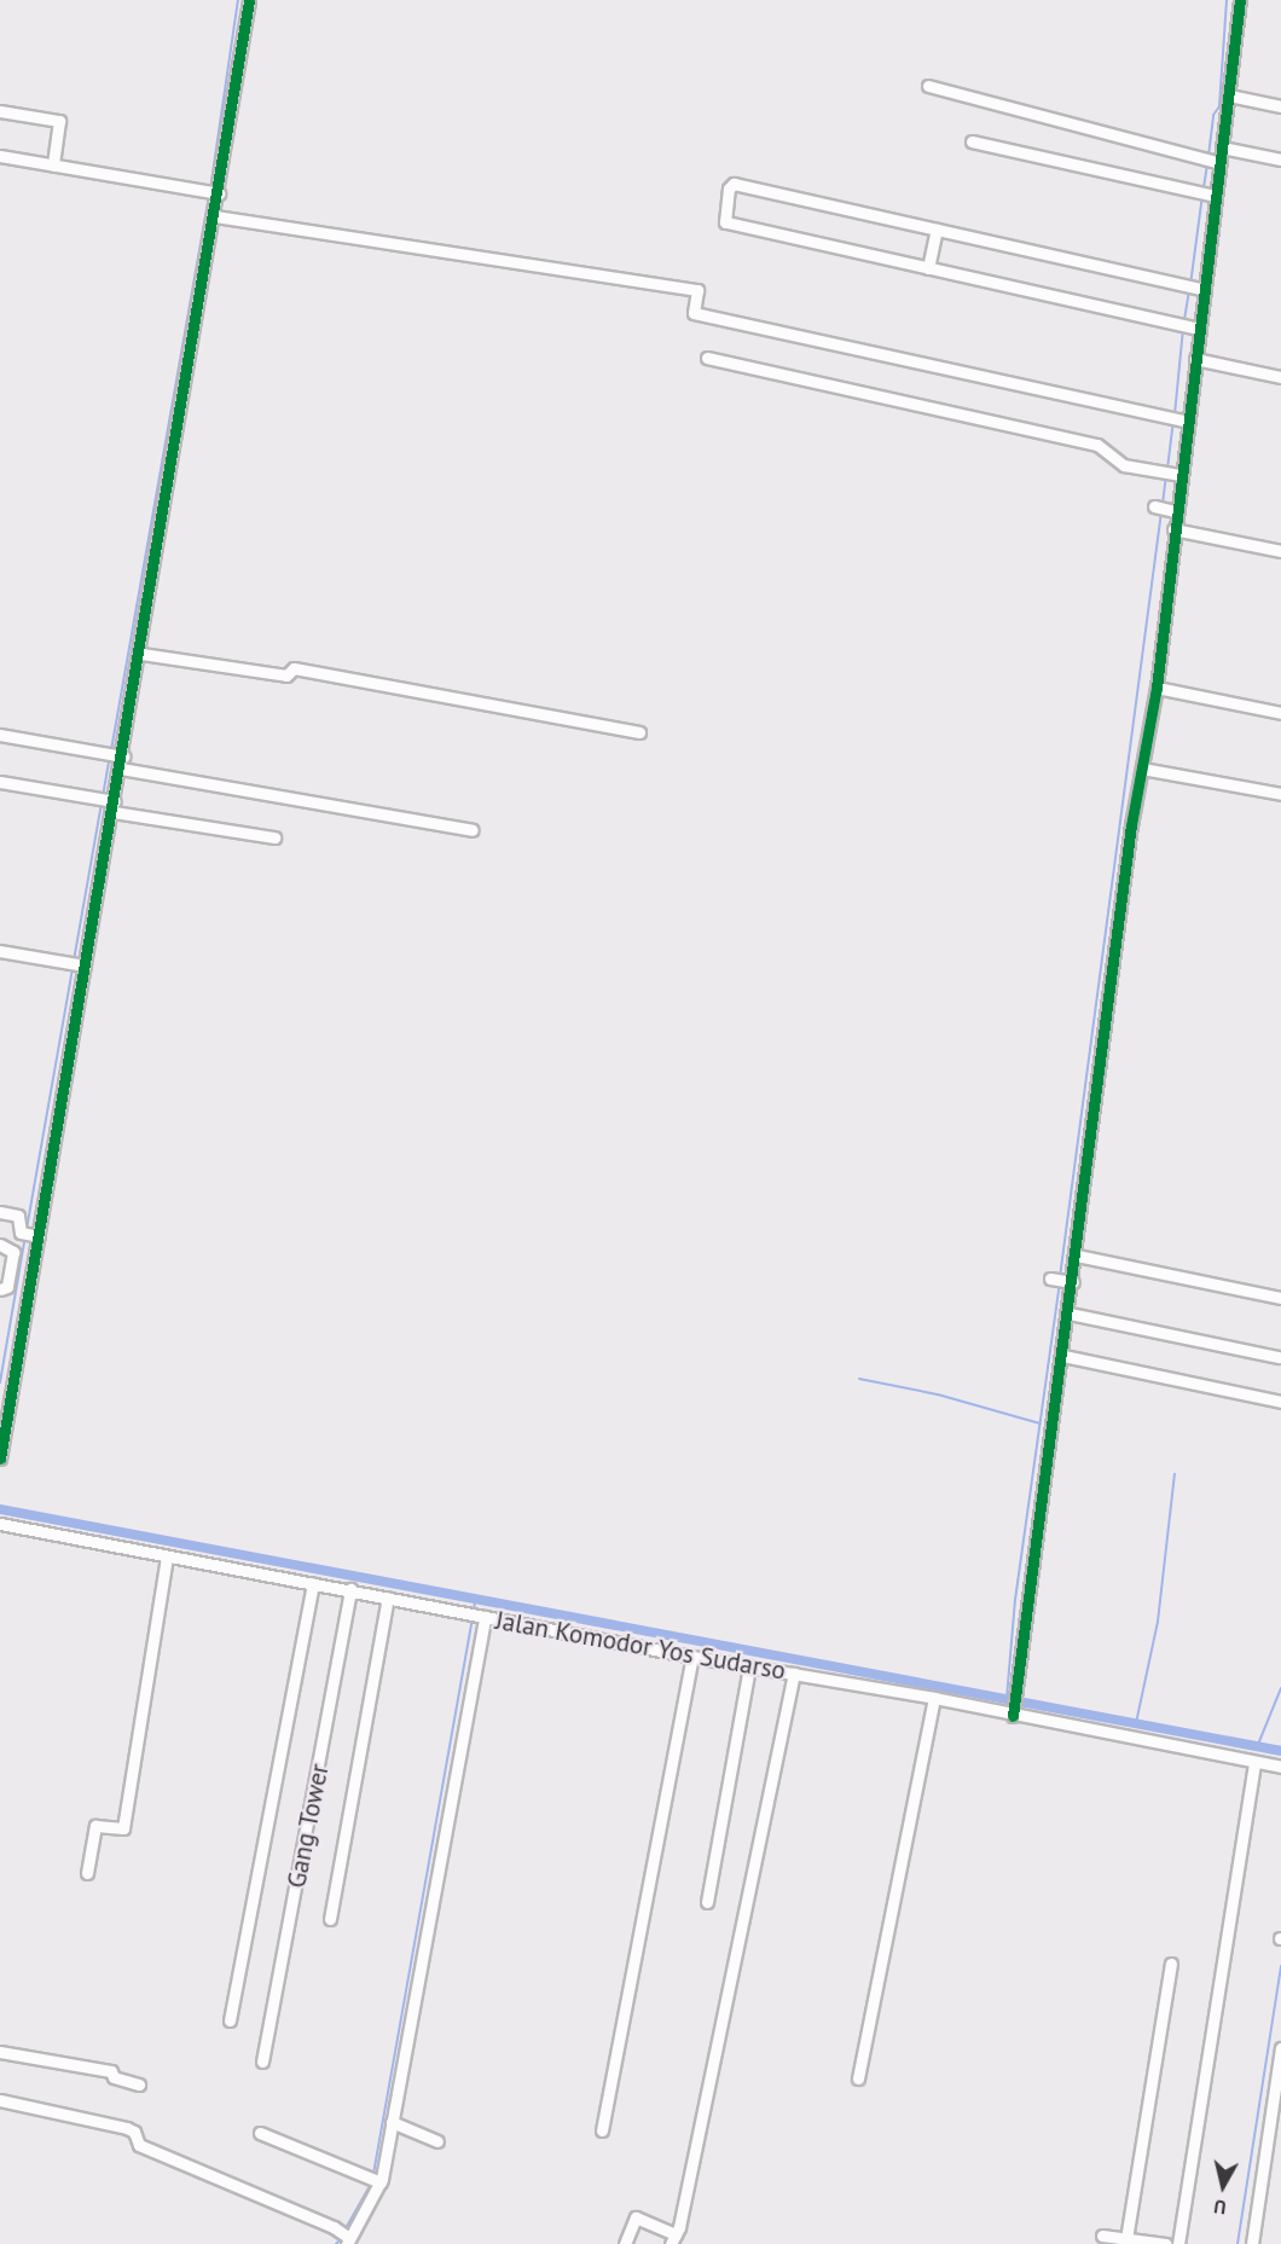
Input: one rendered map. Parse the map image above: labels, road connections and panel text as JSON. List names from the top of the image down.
{
  "streets": {
    "street": ["Jalan Komodor Yos Sudarso", "Gang Tower"]
  },
  "crossings": [
    ["Jalan Komodor Yos Sudarso", "Gang Tower"]
  ],
  "north": "bottom"
}
